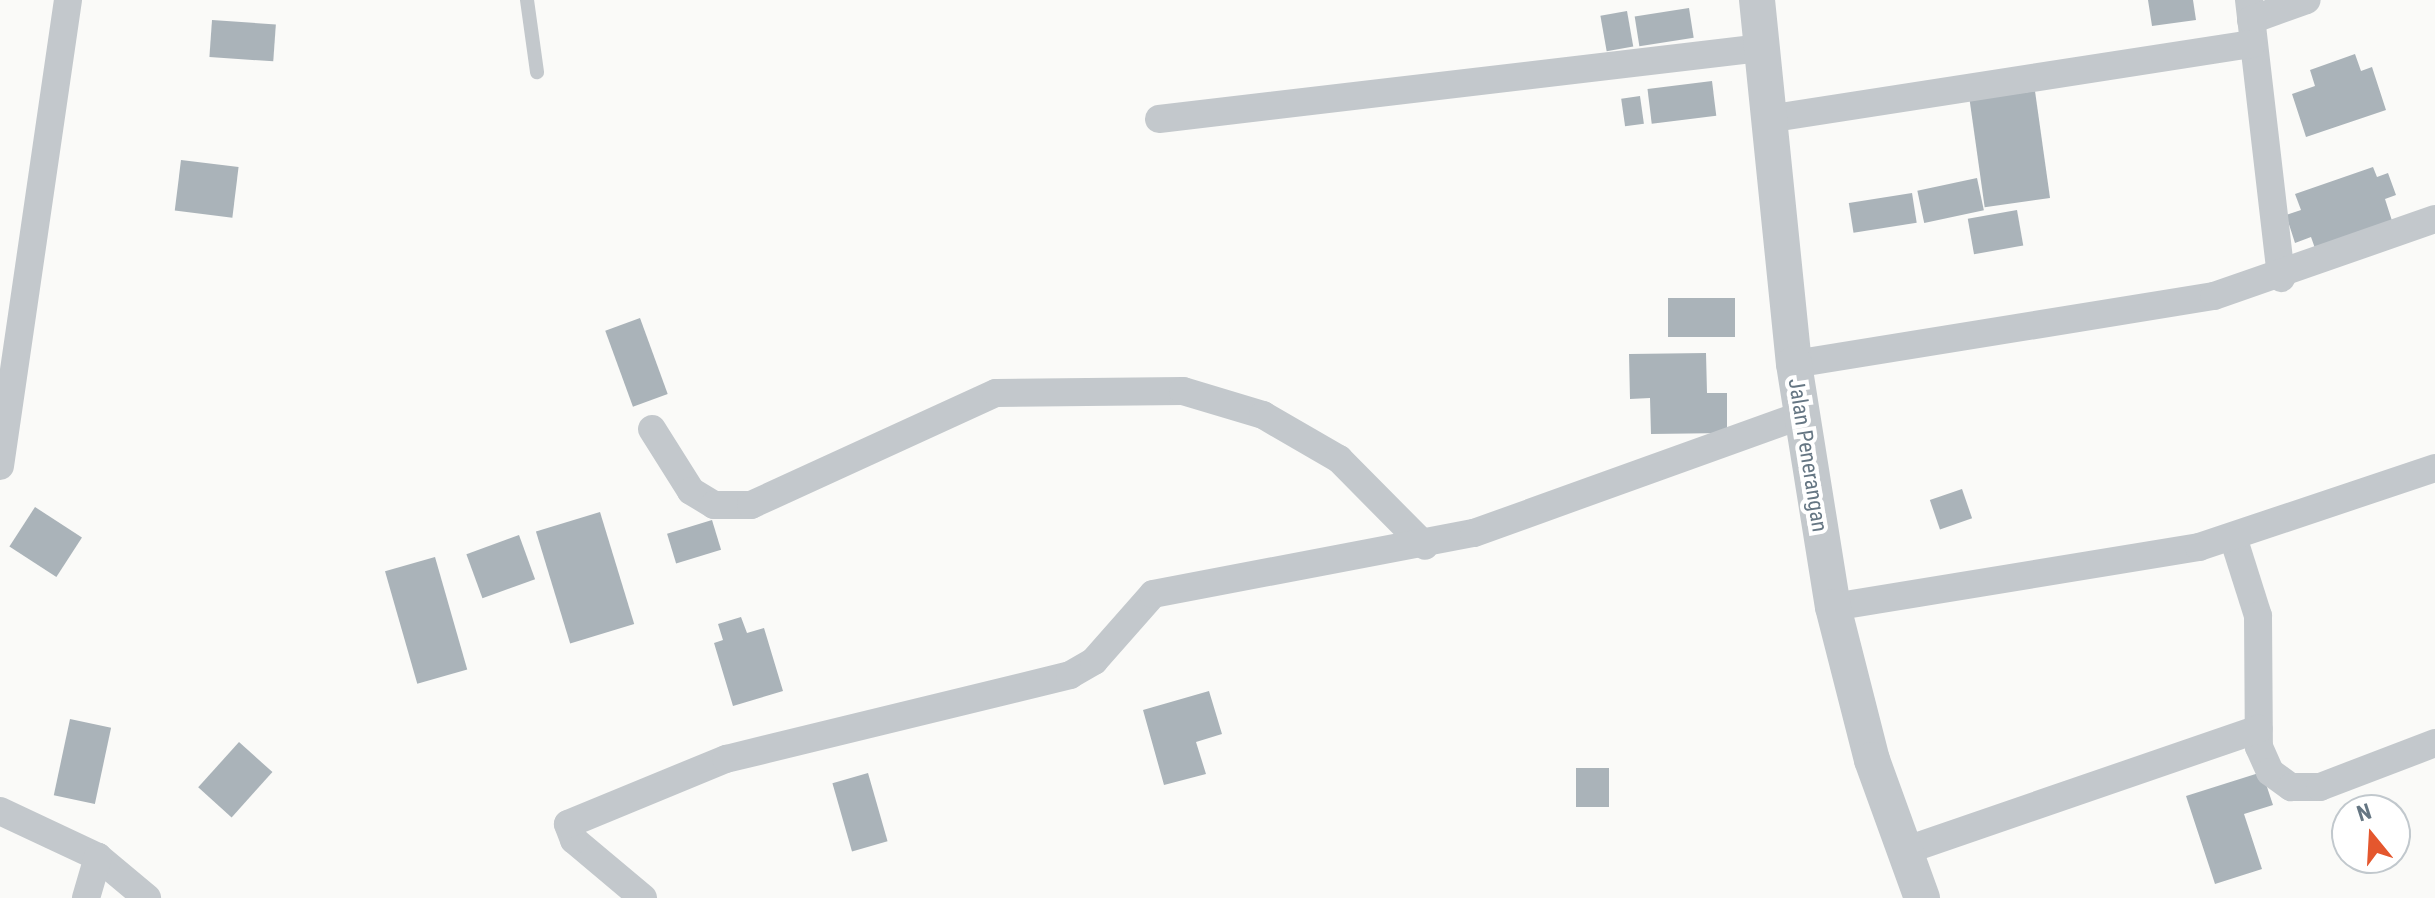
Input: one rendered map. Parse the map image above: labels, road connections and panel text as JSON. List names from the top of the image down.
{
  "streets": {
    "street": ["Jalan Penerangan"]
  },
  "north": "top"
}
